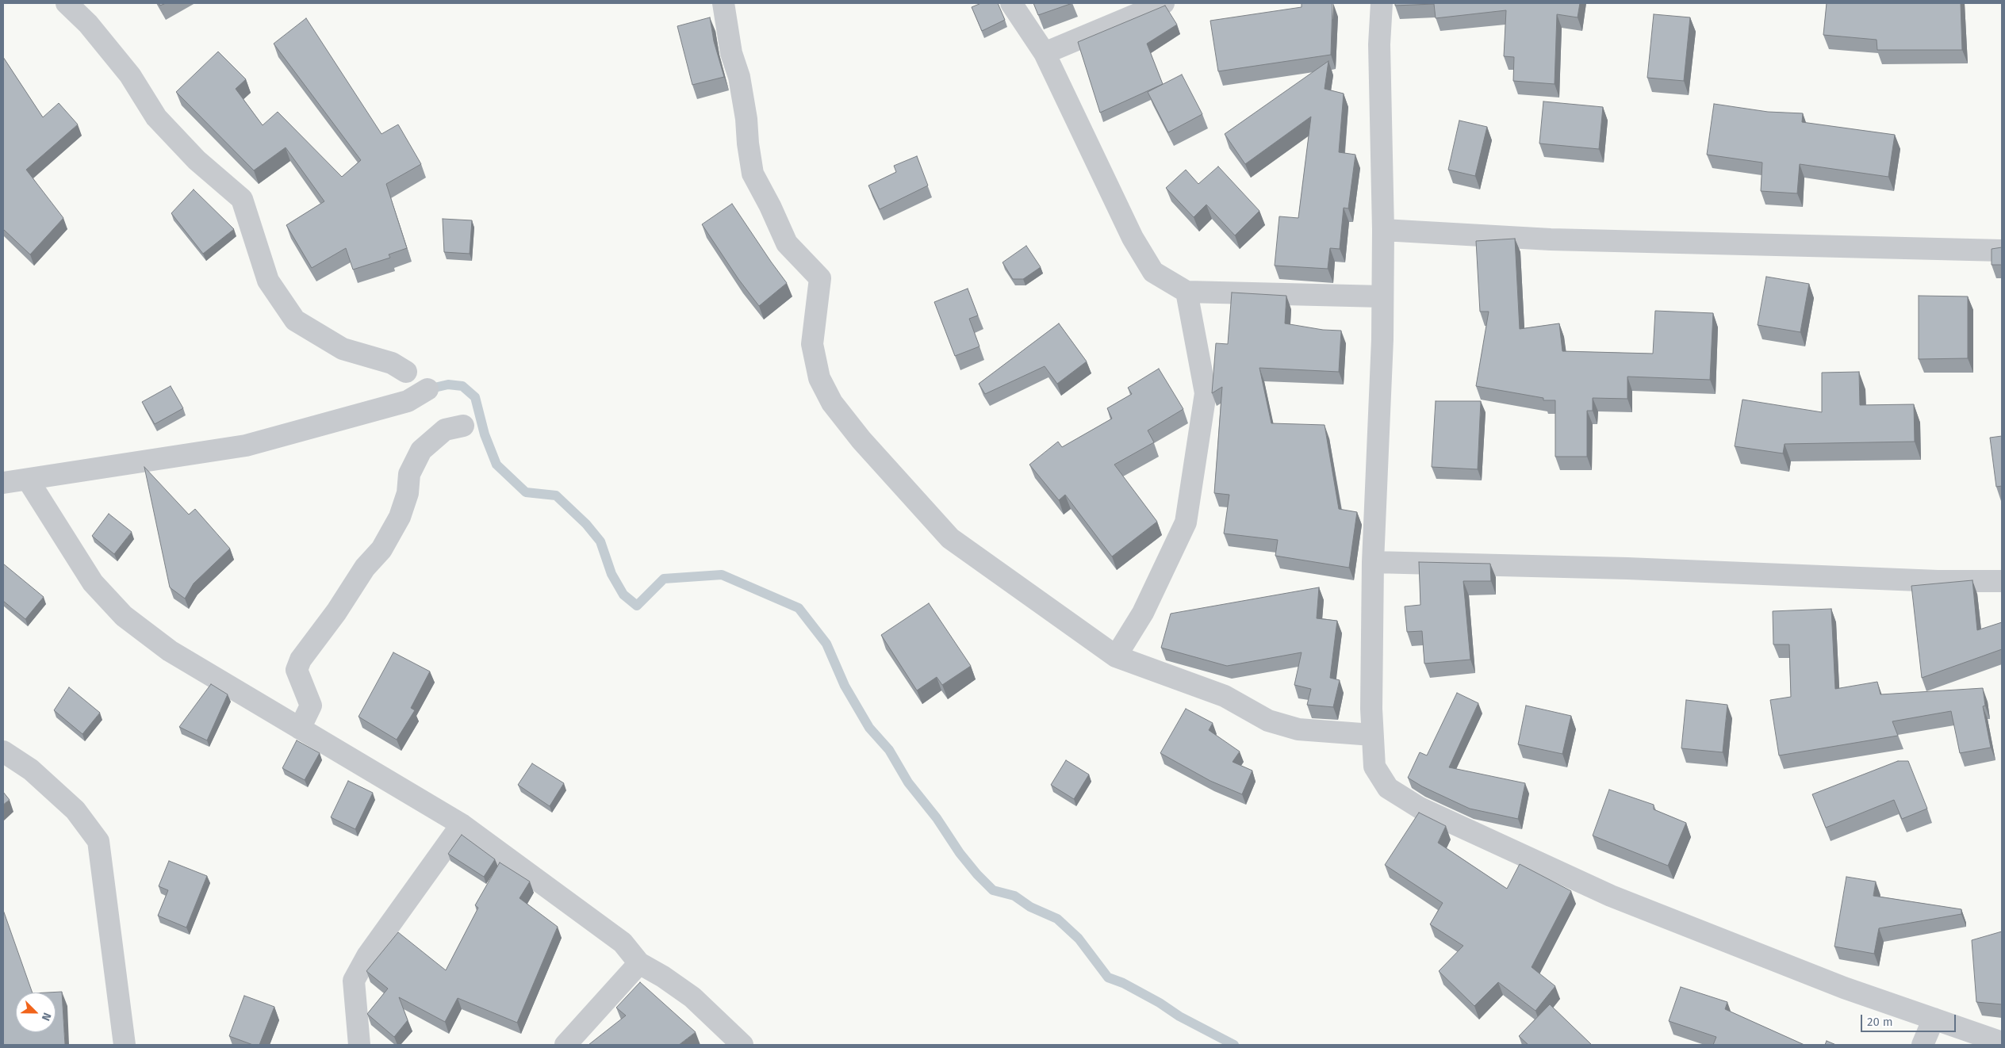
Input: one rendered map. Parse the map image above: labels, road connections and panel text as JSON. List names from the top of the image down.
{
  "scale_bar": "20 m",
  "north": "bottom right"
}
